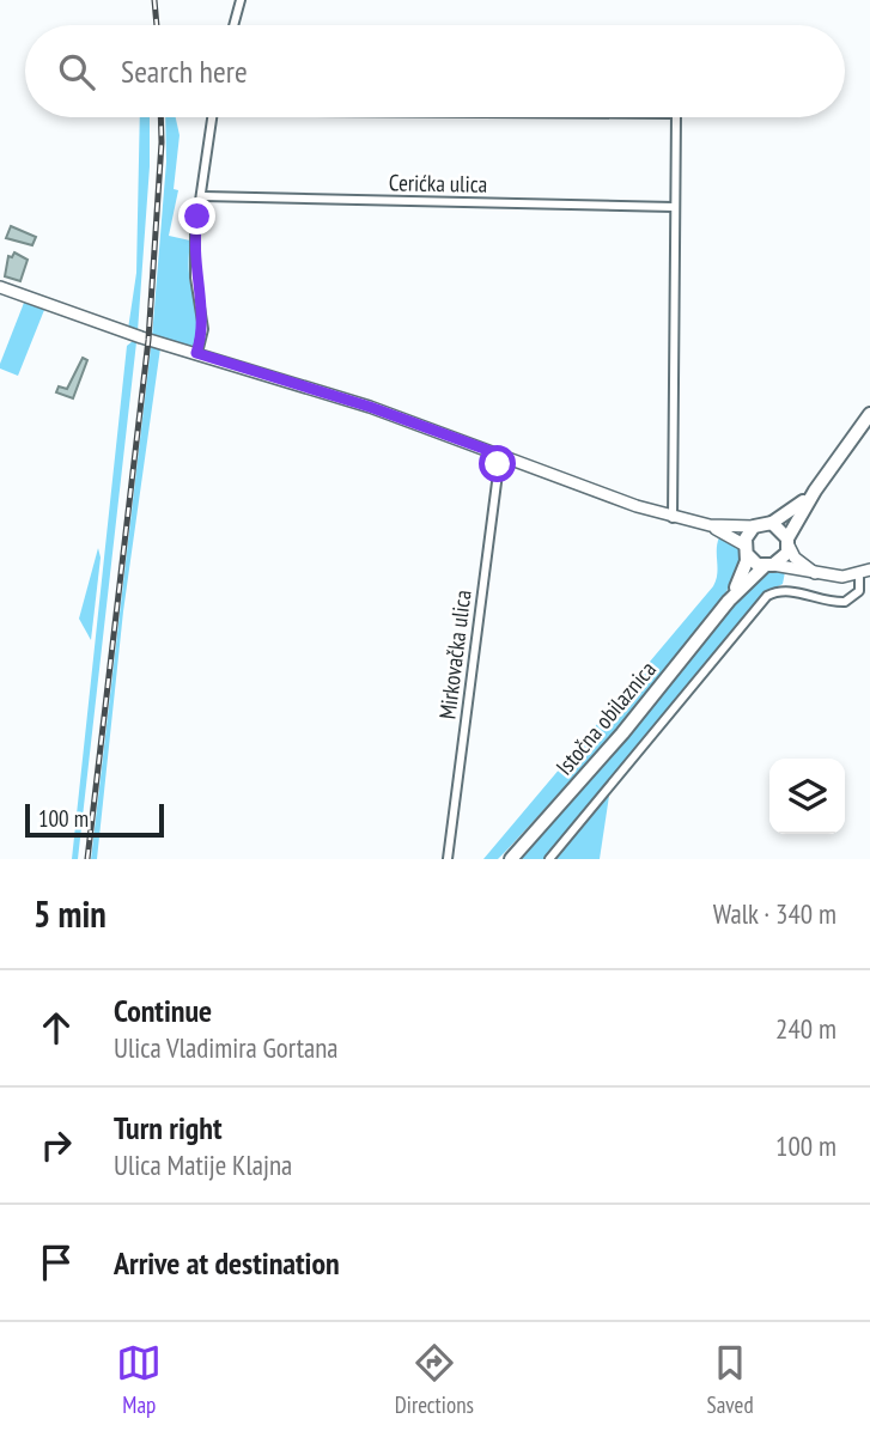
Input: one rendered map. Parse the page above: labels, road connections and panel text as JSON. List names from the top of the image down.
{
  "streets": {
    "main road": ["Istočna obilaznica"],
    "street": ["Cerićka ulica", "Mirkovačka ulica"]
  },
  "scale_bar": "100 m",
  "page": {
    "search": "Search here",
    "scale": "100 m",
    "heading": ["5 min", "Walk · 340 m"],
    "list": [
      ["Continue", "Ulica Vladimira Gortana", "240 m"],
      ["Turn right", "Ulica Matije Klajna", "100 m"],
      "Arrive at destination"
    ],
    "nav": ["Map", "Directions", "Saved"]
  }
}
